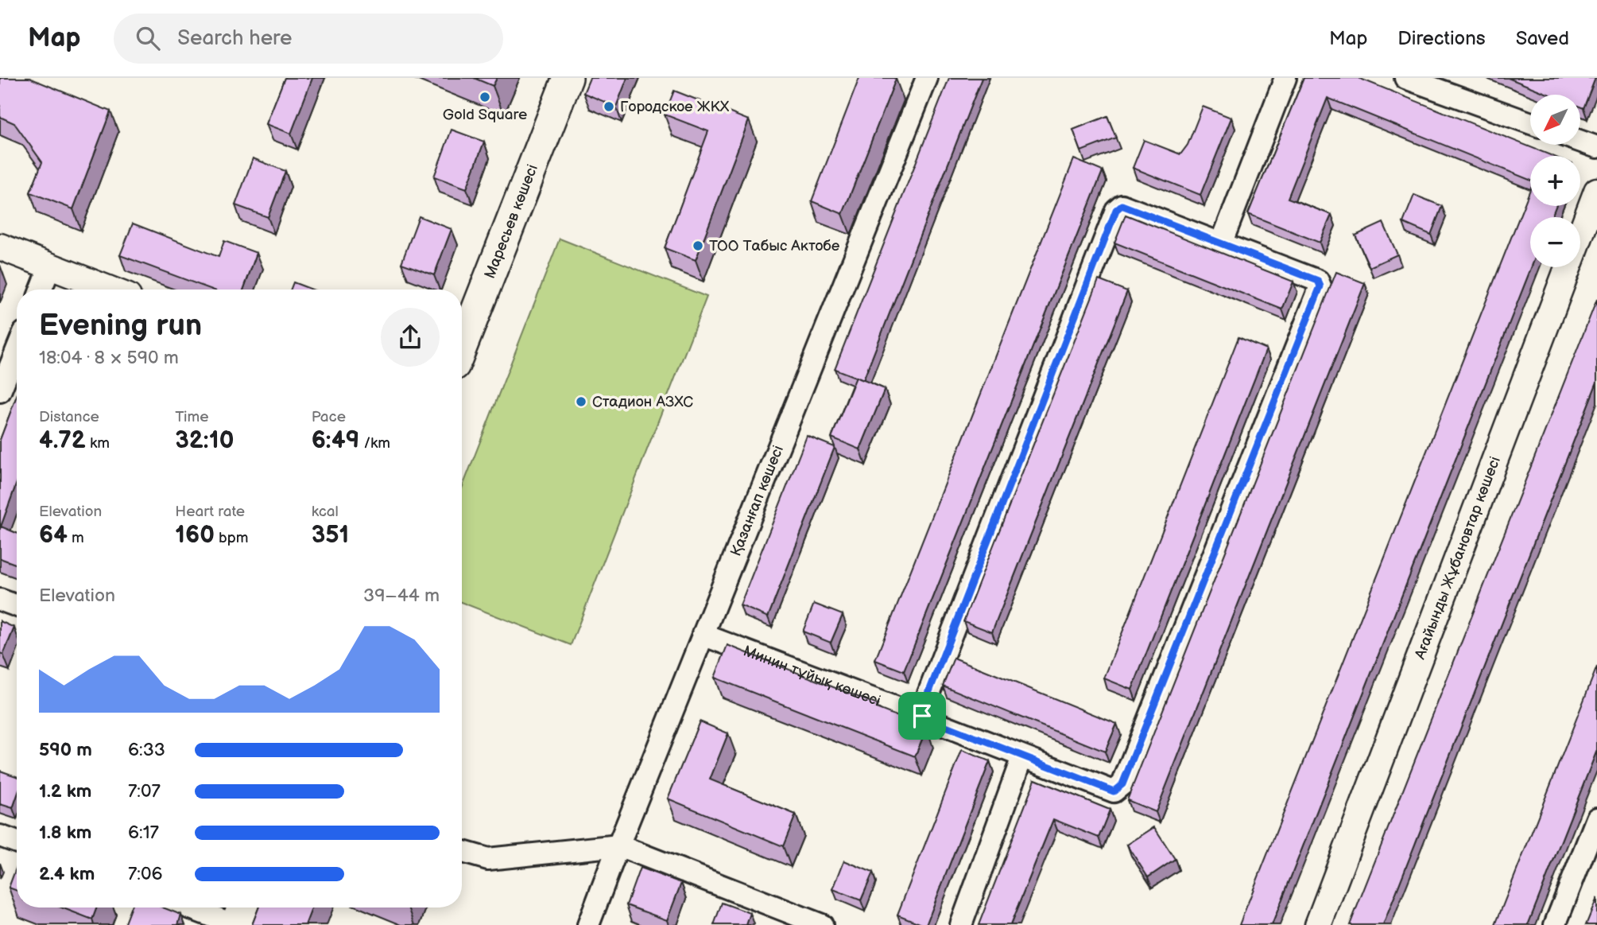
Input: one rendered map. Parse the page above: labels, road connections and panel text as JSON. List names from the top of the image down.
{
  "streets": {
    "main road": ["Маресьев көшесі"],
    "street": ["Қазанғап көшесі", "Ағайынды Жұбановтар көшесі", "Минин тұйық көшесі"]
  },
  "crossings": [
    ["Қазанғап көшесі", "Минин тұйық көшесі"]
  ],
  "places": [
    "Gold Square",
    "Городское ЖКХ",
    "ТОО Табыс Актобе",
    "Стадион АЗХС"
  ],
  "north": "bottom left",
  "page": {
    "header": "Map",
    "search": "Search here",
    "nav": ["Map", "Directions", "Saved"],
    "map_buttons": ["+", "−"],
    "heading": ["Evening run", "18:04 · 8 × 590 m"],
    "stats": [
      ["Distance", "4.72 km"],
      ["Time", "32:10"],
      ["Pace", "6:49 /km"],
      ["Elevation", "64 m"],
      ["Heart rate", "160 bpm"],
      ["kcal", "351"]
    ],
    "chart": ["Elevation", "39–44 m"],
    "list": [
      {
        "name": "590 m",
        "note": "6:33"
      },
      {
        "name": "1.2 km",
        "note": "7:07"
      },
      {
        "name": "1.8 km",
        "note": "6:17"
      },
      {
        "name": "2.4 km",
        "note": "7:06"
      }
    ]
  }
}
